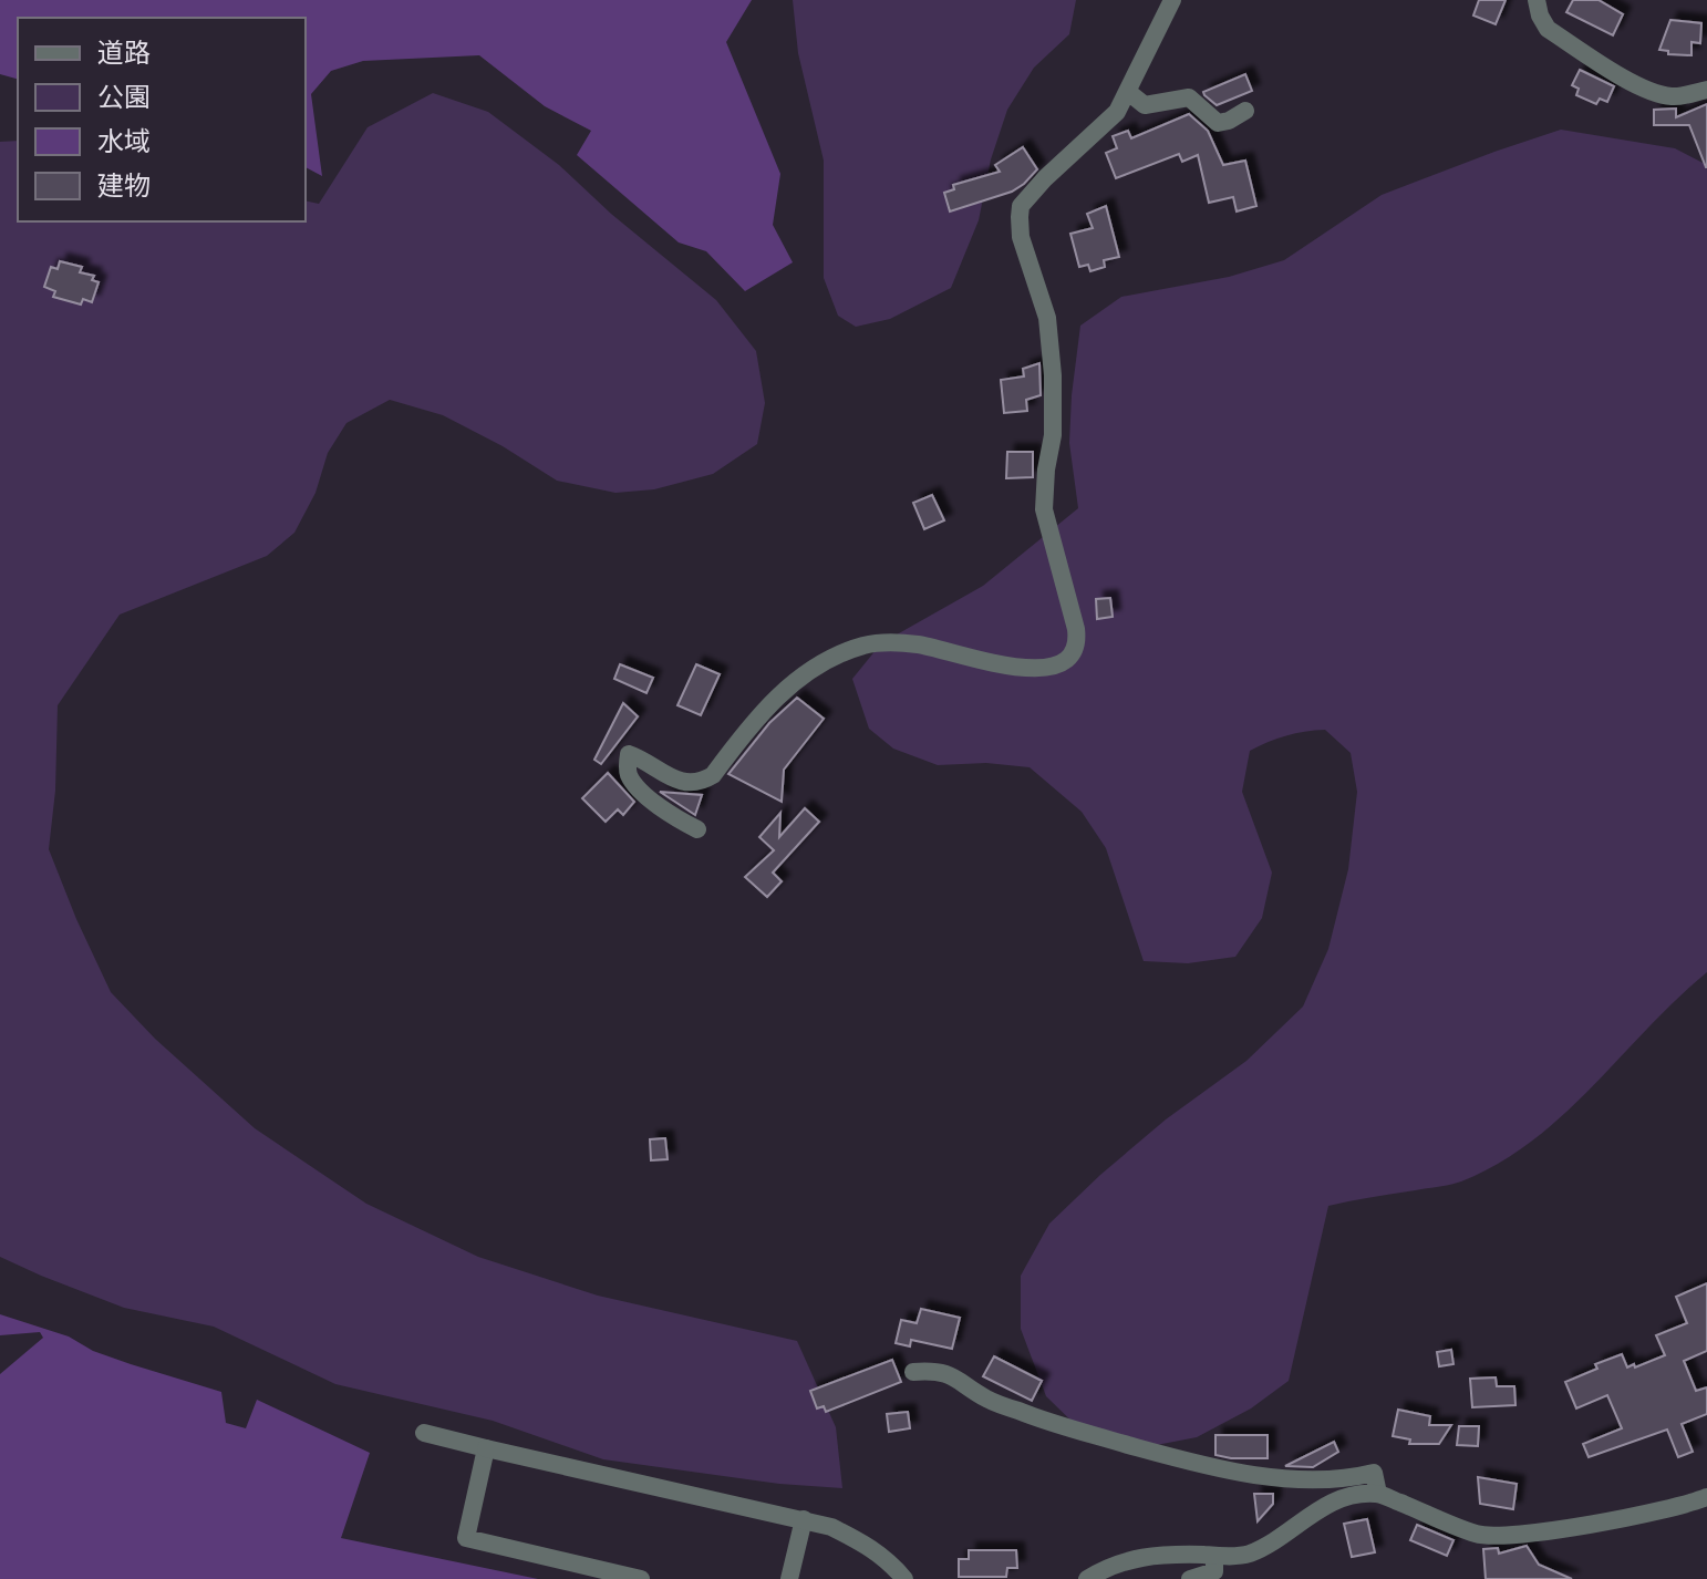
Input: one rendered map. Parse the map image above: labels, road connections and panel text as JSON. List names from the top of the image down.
{
  "legend": [
    "道路",
    "公園",
    "水域",
    "建物"
  ]
}
